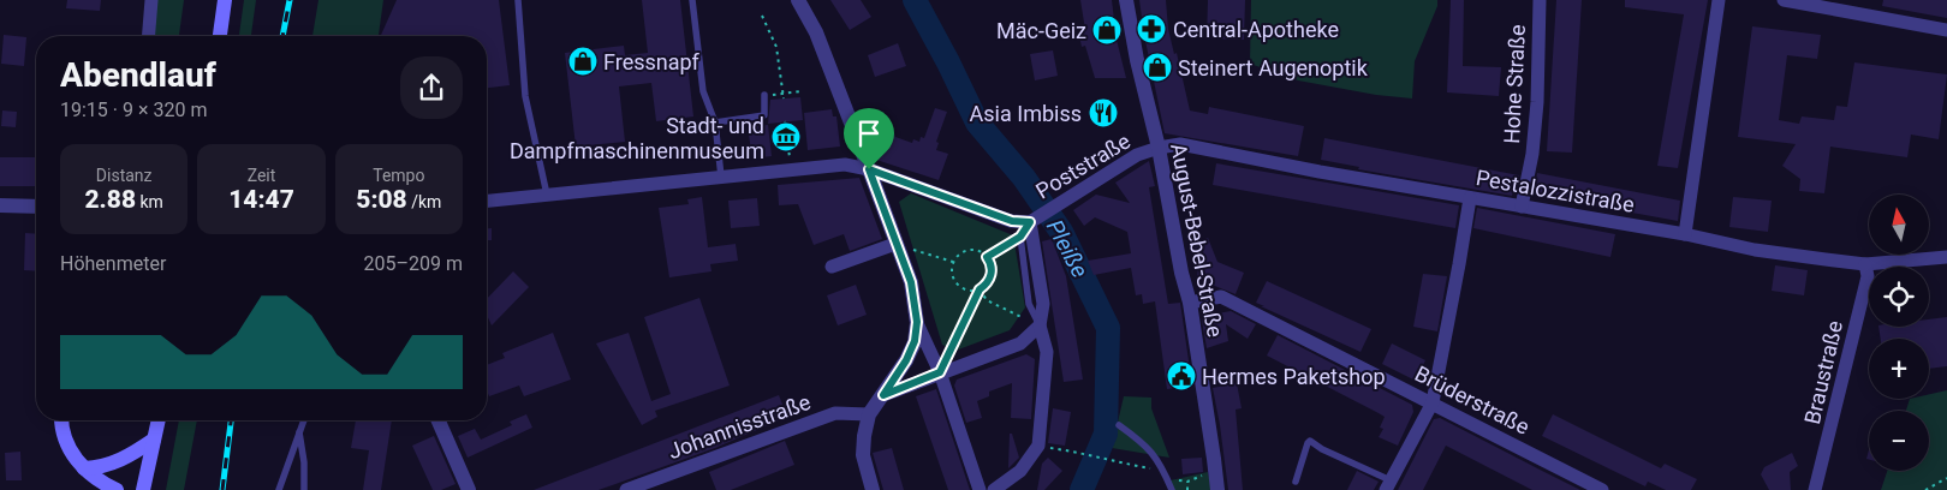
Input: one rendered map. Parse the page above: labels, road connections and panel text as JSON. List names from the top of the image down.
{
  "streets": {
    "street": [
      "Hohe Straße",
      "Poststraße",
      "Pestalozzistraße",
      "August-Bebel-Straße",
      "Braustraße",
      "Brüderstraße",
      "Johannisstraße"
    ]
  },
  "crossings": [
    ["Hohe Straße", "Pestalozzistraße"],
    ["Poststraße", "Pestalozzistraße"],
    ["Poststraße", "August-Bebel-Straße"],
    ["Pestalozzistraße", "August-Bebel-Straße"],
    ["Pestalozzistraße", "Braustraße"],
    ["August-Bebel-Straße", "Brüderstraße"]
  ],
  "water": ["Pleiße"],
  "places": {
    "pharmacy": ["Central-Apotheke"],
    "shop": ["Mäc-Geiz", "Fressnapf", "Steinert Augenoptik"],
    "restaurant": ["Asia Imbiss"],
    "museum": ["Stadt- und Dampfmaschinenmuseum"],
    "public building": ["Hermes Paketshop"]
  },
  "north": "top",
  "page": {
    "heading": ["Abendlauf", "19:15 · 9 × 320 m"],
    "stats": [
      ["Distanz", "2.88 km"],
      ["Zeit", "14:47"],
      ["Tempo", "5:08 /km"]
    ],
    "map_buttons": ["+", "−"],
    "chart": ["Höhenmeter", "205–209 m"]
  }
}
